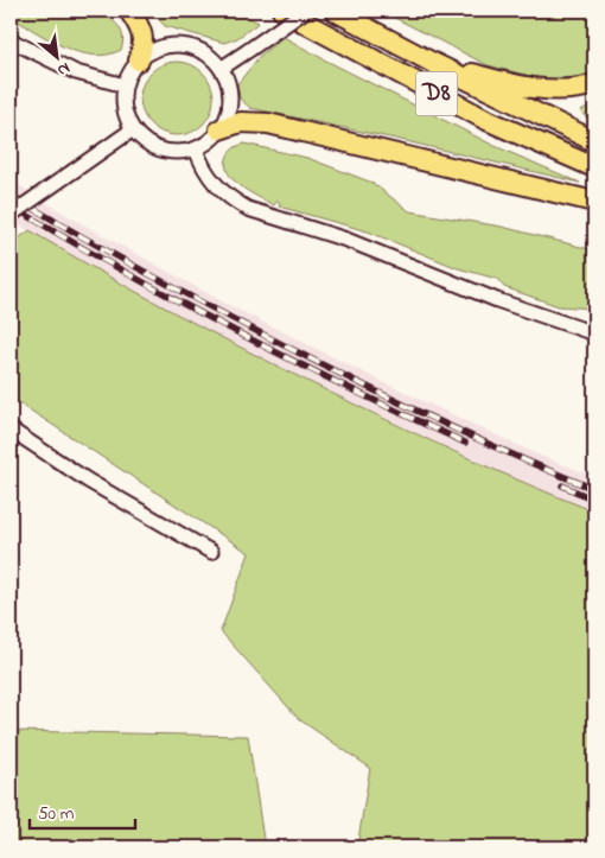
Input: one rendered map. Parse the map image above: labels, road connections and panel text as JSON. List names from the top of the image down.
{
  "streets": {
    "highway": ["D8"]
  },
  "scale_bar": "50 m",
  "north": "bottom right"
}
